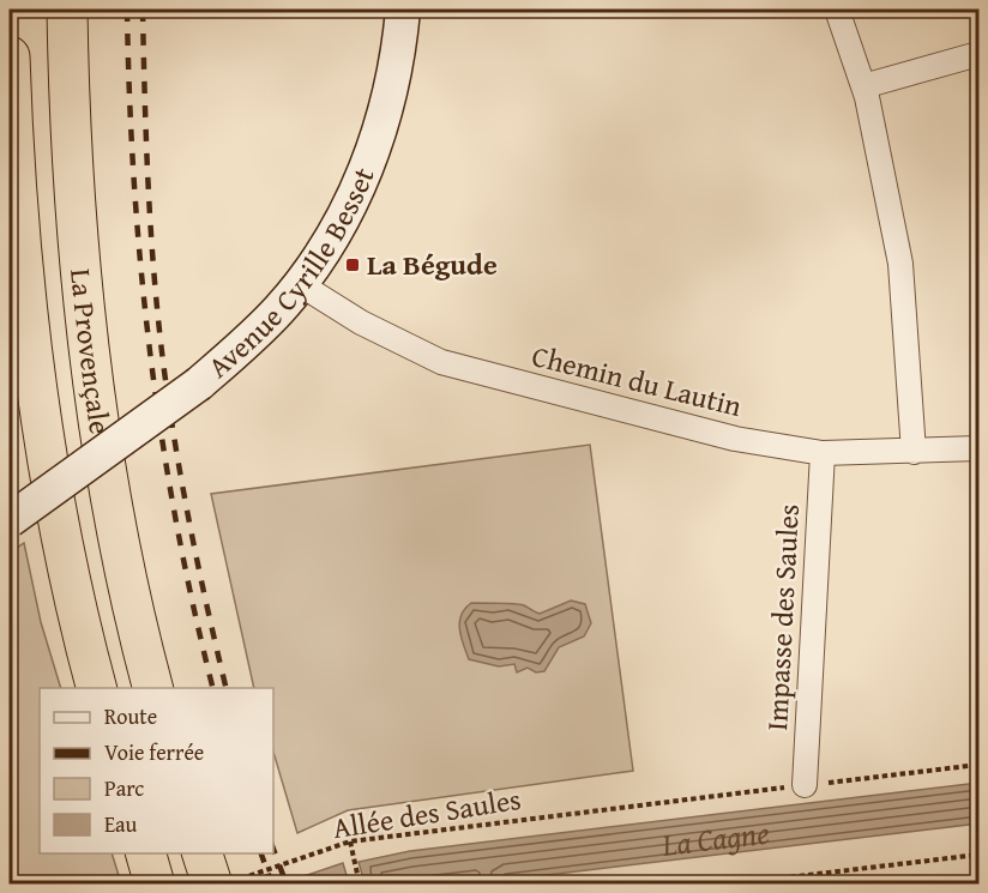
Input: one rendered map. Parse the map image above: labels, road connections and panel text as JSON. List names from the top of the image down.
{
  "streets": {
    "highway": ["La Provençale"],
    "main road": ["Avenue Cyrille Besset"],
    "street": ["Chemin du Lautin", "Impasse des Saules"],
    "path": ["Allée des Saules"]
  },
  "crossings": [
    ["Avenue Cyrille Besset", "Chemin du Lautin"],
    ["Chemin du Lautin", "Impasse des Saules"]
  ],
  "water": ["La Cagne"],
  "places": {
    "transit": ["La Bégude"]
  },
  "legend": [
    "Route",
    "Voie ferrée",
    "Parc",
    "Eau"
  ]
}
